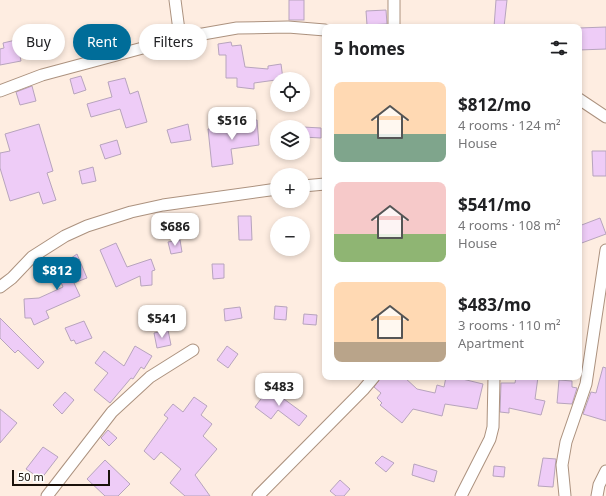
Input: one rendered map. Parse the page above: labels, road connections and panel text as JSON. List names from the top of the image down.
{
  "scale_bar": "50 m",
  "page": {
    "chip": ["Buy", "Rent", "Filters"],
    "heading": "5 homes",
    "map_buttons": ["+", "−"],
    "list": [
      {
        "name": "$812/mo",
        "note": "4 rooms · 124 m² · House"
      },
      {
        "name": "$541/mo",
        "note": "4 rooms · 108 m² · House"
      },
      {
        "name": "$483/mo",
        "note": "3 rooms · 110 m² · Apartment"
      }
    ],
    "price": [
      "$516",
      "$686",
      "$812",
      "$541",
      "$483"
    ],
    "scale": "50 m"
  }
}
